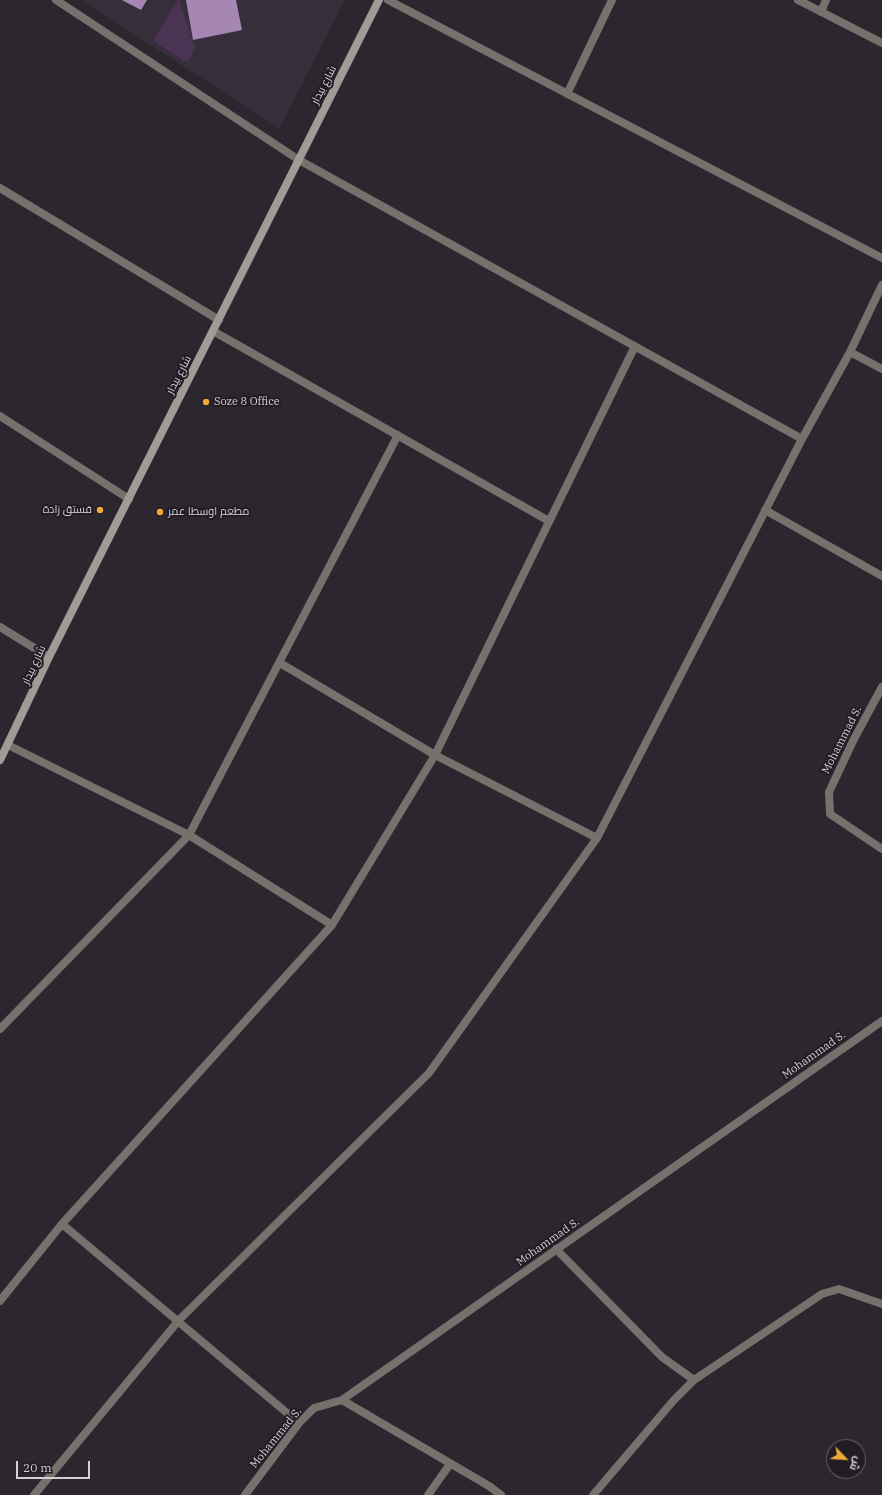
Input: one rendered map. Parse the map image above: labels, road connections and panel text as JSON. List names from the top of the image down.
{
  "streets": {
    "main road": ["شارع بيدار"],
    "street": ["Mohammad S."]
  },
  "places": ["Soze 8 Office", "فستق زادة", "مطعم اوسطا عمر"],
  "scale_bar": "20 m",
  "north": "bottom right"
}
